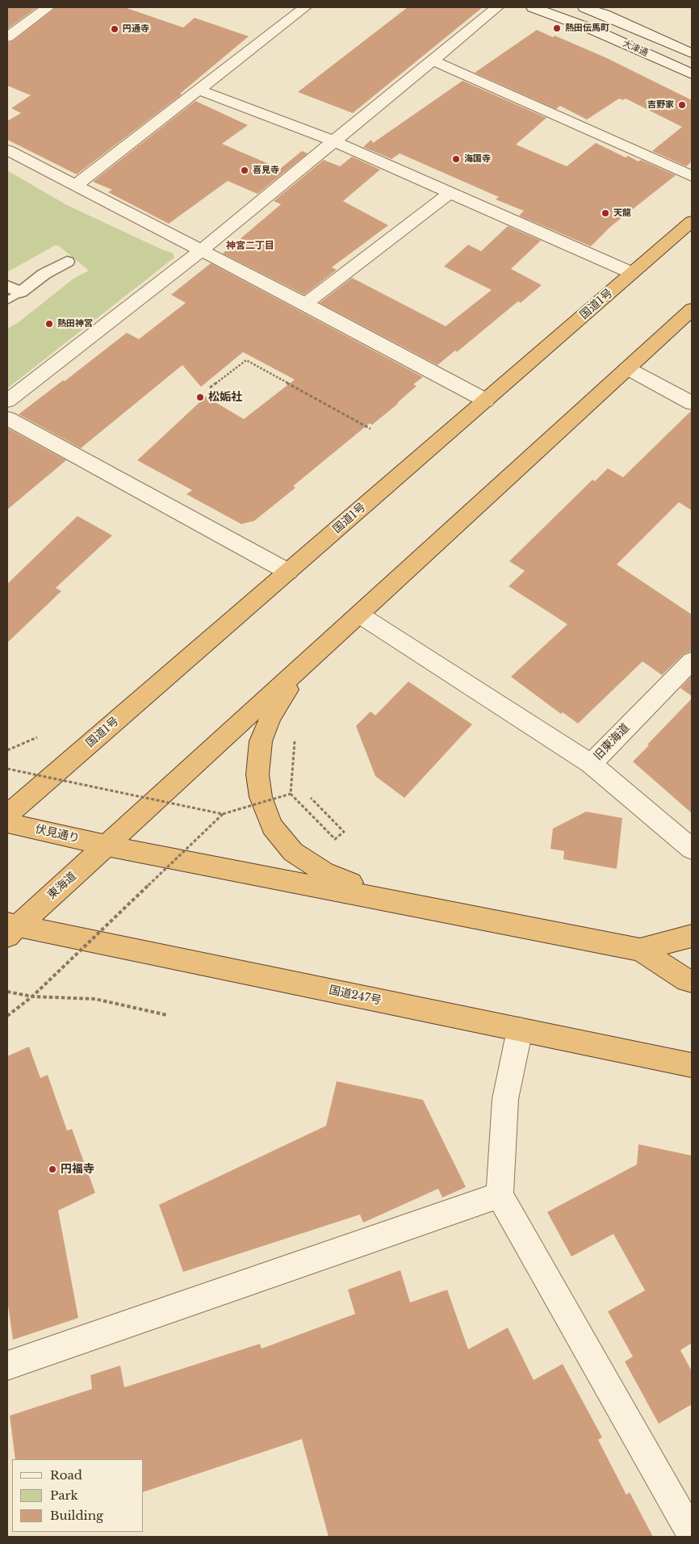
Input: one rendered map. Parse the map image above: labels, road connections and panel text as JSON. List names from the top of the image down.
{
  "streets": {
    "highway": [
      "国道1号",
      "伏見通り",
      "東海道",
      "国道247号"
    ],
    "street": ["大津通", "旧東海道"]
  },
  "crossings": [
    ["伏見通り", "東海道"],
    ["東海道", "国道247号"]
  ],
  "districts": ["神宮二丁目"],
  "places": [
    "熱田伝馬町",
    "円通寺",
    "吉野家",
    "海国寺",
    "喜見寺",
    "天龍",
    "熱田神宮",
    "松姤社",
    "円福寺"
  ],
  "legend": ["Road", "Park", "Building"]
}
